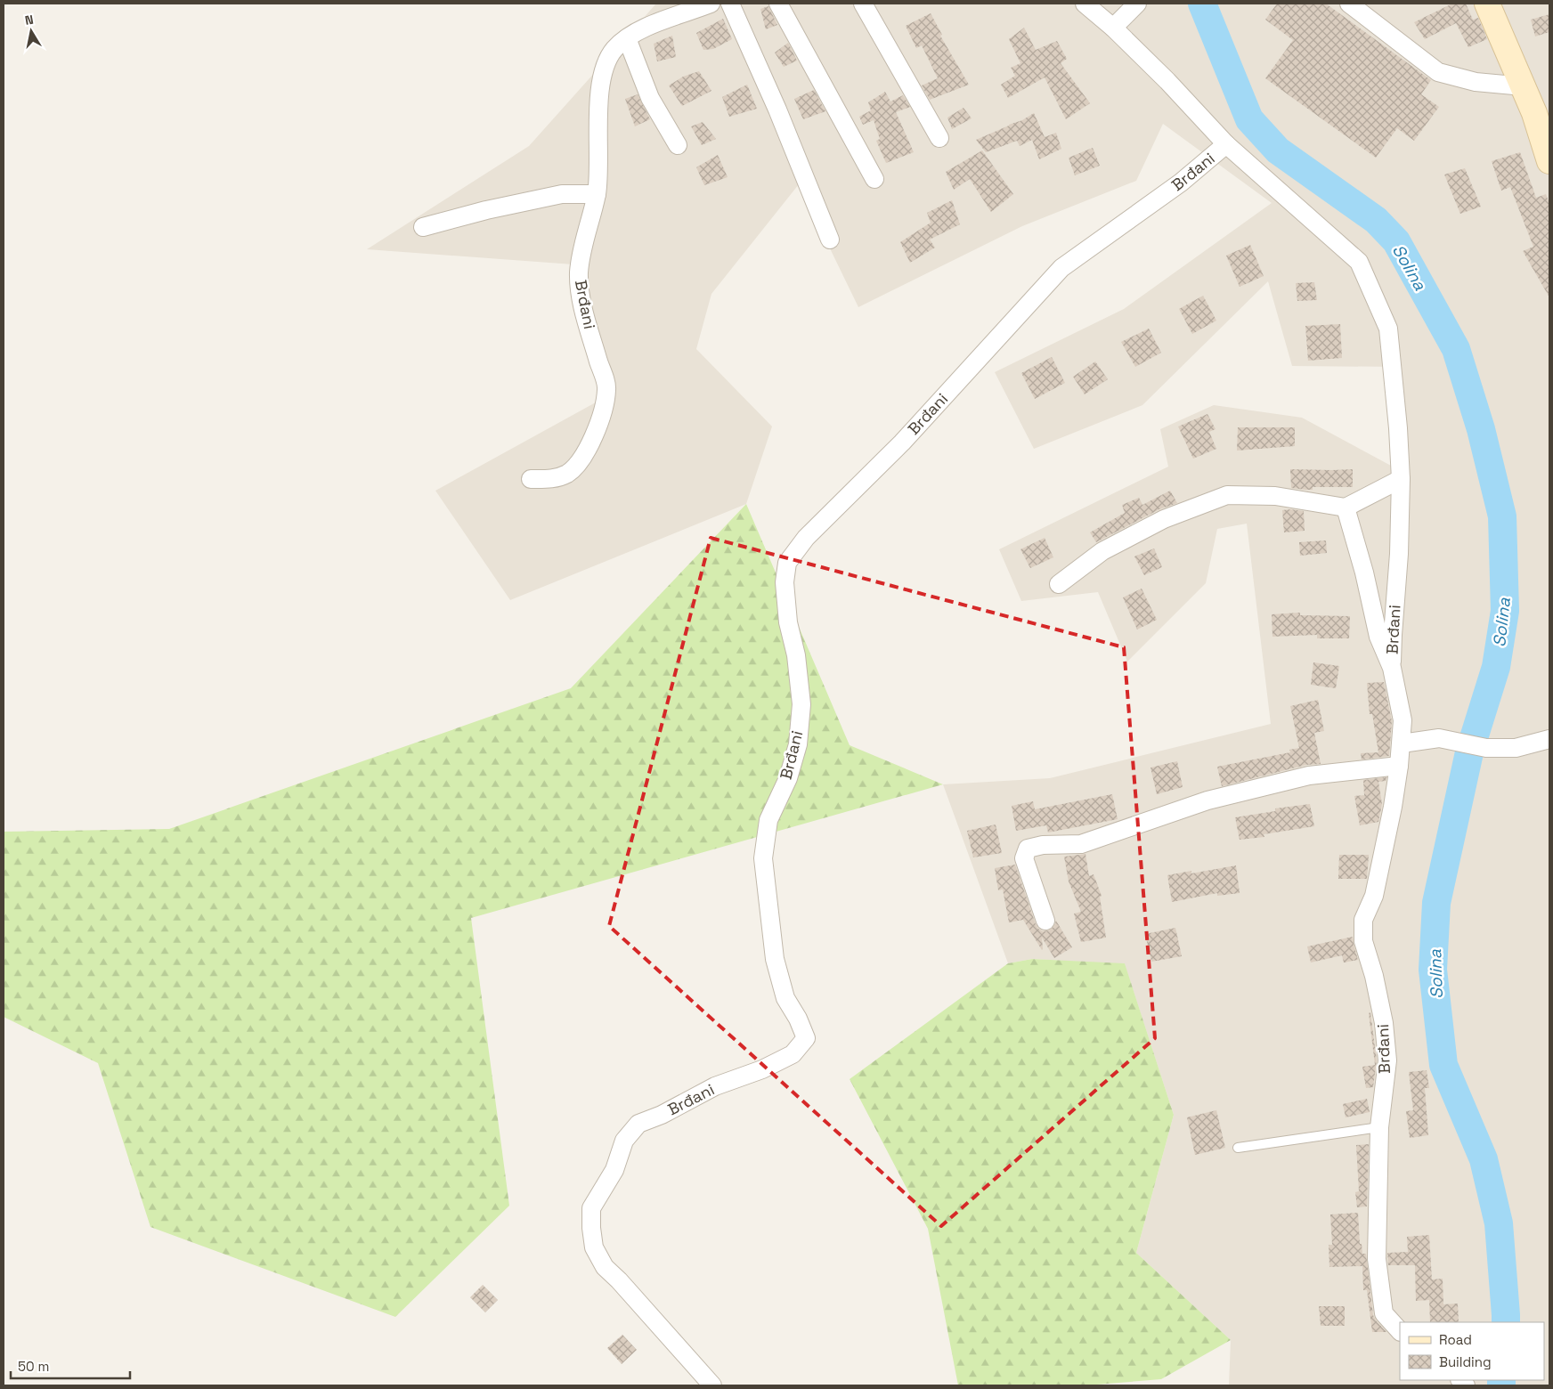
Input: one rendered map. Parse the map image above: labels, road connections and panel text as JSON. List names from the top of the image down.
{
  "streets": {
    "street": ["Brđani"]
  },
  "water": ["Solina"],
  "legend": ["Road", "Building"],
  "scale_bar": "50 m",
  "north": "top"
}
